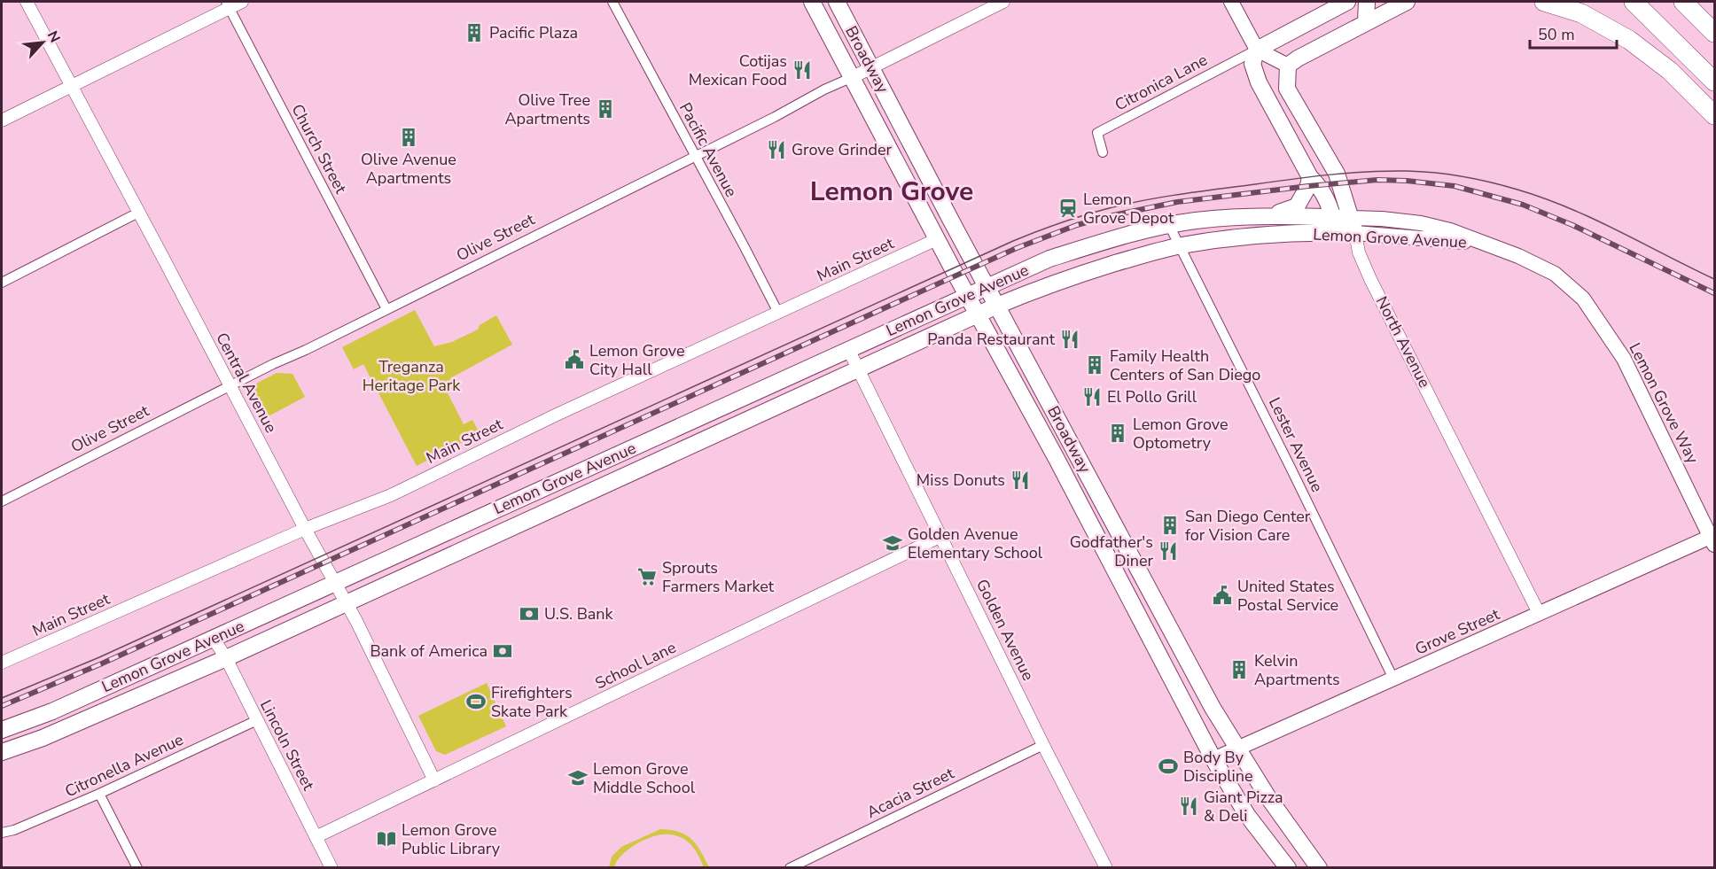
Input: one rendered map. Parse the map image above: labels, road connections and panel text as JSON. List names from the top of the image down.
{
  "streets": {
    "main road": [
      "Broadway",
      "Lemon Grove Avenue",
      "North Avenue",
      "Lemon Grove Way",
      "Grove Street"
    ],
    "street": [
      "Citronica Lane",
      "Church Street",
      "Pacific Avenue",
      "Olive Street",
      "Main Street",
      "Central Avenue",
      "Lester Avenue",
      "Golden Avenue",
      "School Lane",
      "Lincoln Street",
      "Citronella Avenue",
      "Acacia Street"
    ]
  },
  "crossings": [
    ["Broadway", "Olive Street"],
    ["Broadway", "Lemon Grove Avenue"],
    ["Broadway", "Main Street"],
    ["Broadway", "Grove Street"],
    ["Church Street", "Olive Street"],
    ["Pacific Avenue", "Olive Street"],
    ["Pacific Avenue", "Main Street"],
    ["Olive Street", "Central Avenue"],
    ["Lemon Grove Avenue", "North Avenue"],
    ["Lemon Grove Avenue", "Central Avenue"],
    ["Lemon Grove Avenue", "Lemon Grove Way"],
    ["Lemon Grove Avenue", "Lester Avenue"],
    ["Lemon Grove Avenue", "Golden Avenue"],
    ["Lemon Grove Avenue", "Lincoln Street"],
    ["Main Street", "Central Avenue"],
    ["North Avenue", "Grove Street"],
    ["Central Avenue", "School Lane"],
    ["Lemon Grove Way", "Grove Street"],
    ["Lester Avenue", "Grove Street"],
    ["Golden Avenue", "School Lane"],
    ["Golden Avenue", "Acacia Street"],
    ["School Lane", "Lincoln Street"],
    ["Lincoln Street", "Citronella Avenue"]
  ],
  "districts": ["Lemon Grove"],
  "parks": ["Treganza Heritage Park"],
  "places": {
    "building": [
      "Pacific Plaza",
      "Olive Tree Apartments",
      "Olive Avenue Apartments",
      "Family Health Centers of San Diego",
      "Lemon Grove Optometry",
      "San Diego Center for Vision Care",
      "Kelvin Apartments"
    ],
    "restaurant": [
      "Cotijas Mexican Food",
      "Grove Grinder",
      "Panda Restaurant",
      "El Pollo Grill",
      "Miss Donuts",
      "Godfather's Diner",
      "Giant Pizza & Deli"
    ],
    "station": ["Lemon Grove Depot"],
    "public building": ["Lemon Grove City Hall", "United States Postal Service"],
    "school or university": ["Golden Avenue Elementary School", "Lemon Grove Middle School"],
    "supermarket": ["Sprouts Farmers Market"],
    "bank": ["U.S. Bank", "Bank of America"],
    "sports": ["Firefighters Skate Park", "Body By Discipline"],
    "library": ["Lemon Grove Public Library"]
  },
  "scale_bar": "50 m",
  "north": "top right"
}
